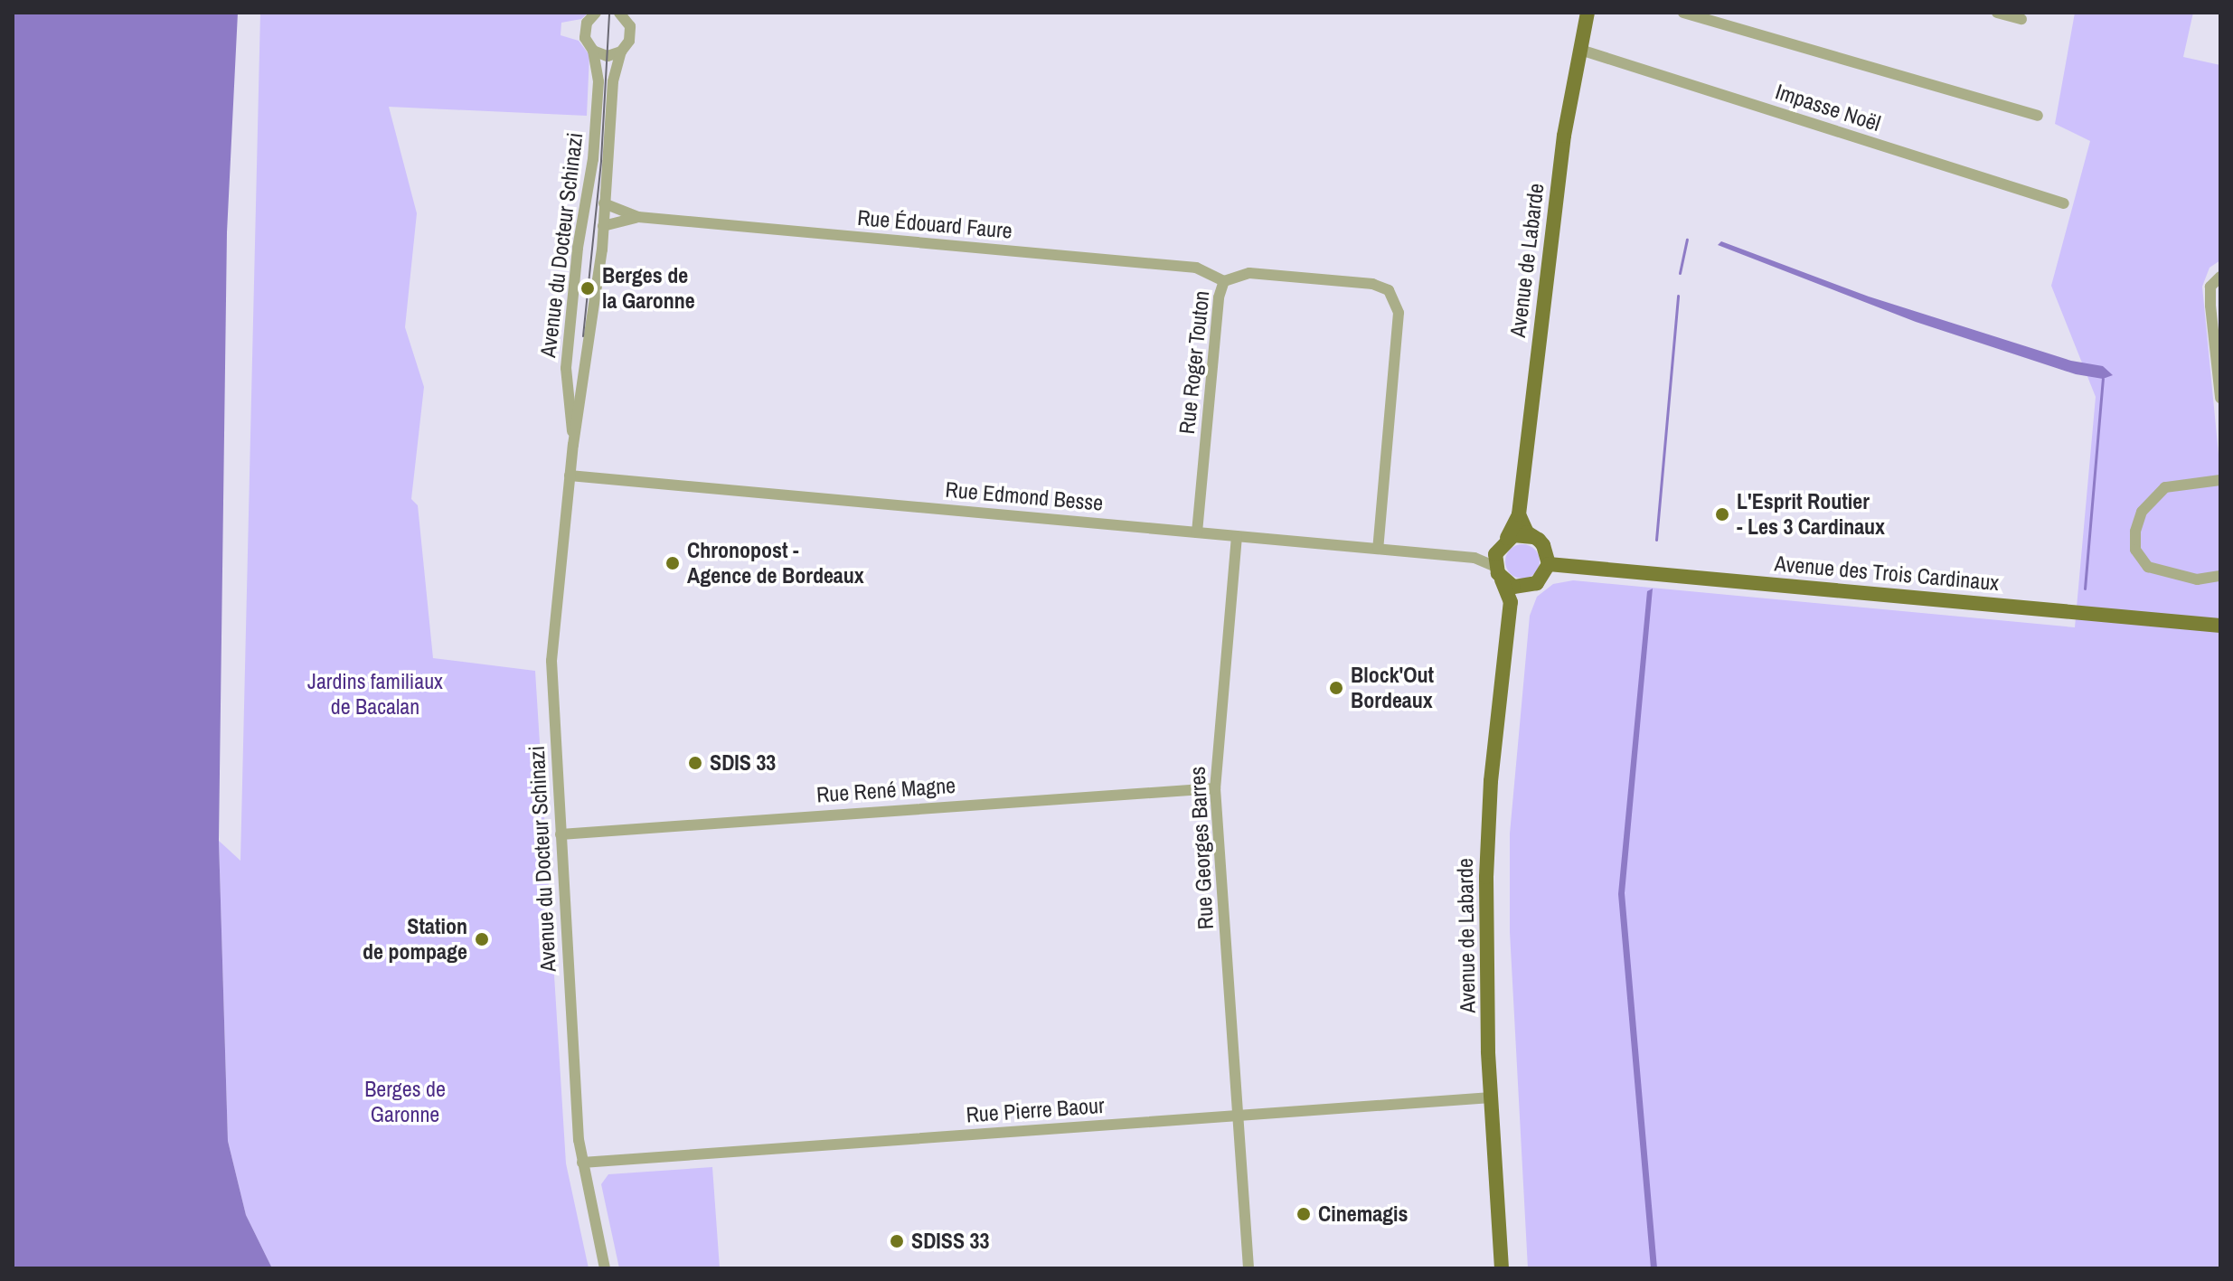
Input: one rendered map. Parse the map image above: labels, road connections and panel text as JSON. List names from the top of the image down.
{
  "streets": {
    "main road": ["Avenue de Labarde", "Avenue des Trois Cardinaux"],
    "street": [
      "Impasse Noël",
      "Rue Édouard Faure",
      "Avenue du Docteur Schinazi",
      "Rue Roger Touton",
      "Rue Edmond Besse",
      "Rue René Magne",
      "Rue Georges Barres",
      "Rue Pierre Baour"
    ]
  },
  "crossings": [
    ["Impasse Noël", "Avenue de Labarde"],
    ["Rue Édouard Faure", "Avenue du Docteur Schinazi"],
    ["Rue Édouard Faure", "Rue Roger Touton"],
    ["Avenue du Docteur Schinazi", "Rue Edmond Besse"],
    ["Avenue du Docteur Schinazi", "Rue René Magne"],
    ["Avenue du Docteur Schinazi", "Rue Pierre Baour"],
    ["Avenue de Labarde", "Rue Edmond Besse"],
    ["Avenue de Labarde", "Avenue des Trois Cardinaux"],
    ["Avenue de Labarde", "Rue Pierre Baour"],
    ["Rue Roger Touton", "Rue Edmond Besse"],
    ["Rue Edmond Besse", "Avenue des Trois Cardinaux"],
    ["Rue Edmond Besse", "Rue Georges Barres"],
    ["Rue René Magne", "Rue Georges Barres"],
    ["Rue Georges Barres", "Rue Pierre Baour"]
  ],
  "parks": ["Jardins familiaux de Bacalan", "Berges de Garonne"],
  "places": [
    "Berges de la Garonne",
    "L'Esprit Routier - Les 3 Cardinaux",
    "Chronopost - Agence de Bordeaux",
    "Block'Out Bordeaux",
    "SDIS 33",
    "Station de pompage",
    "Cinemagis",
    "SDISS 33"
  ]
}
